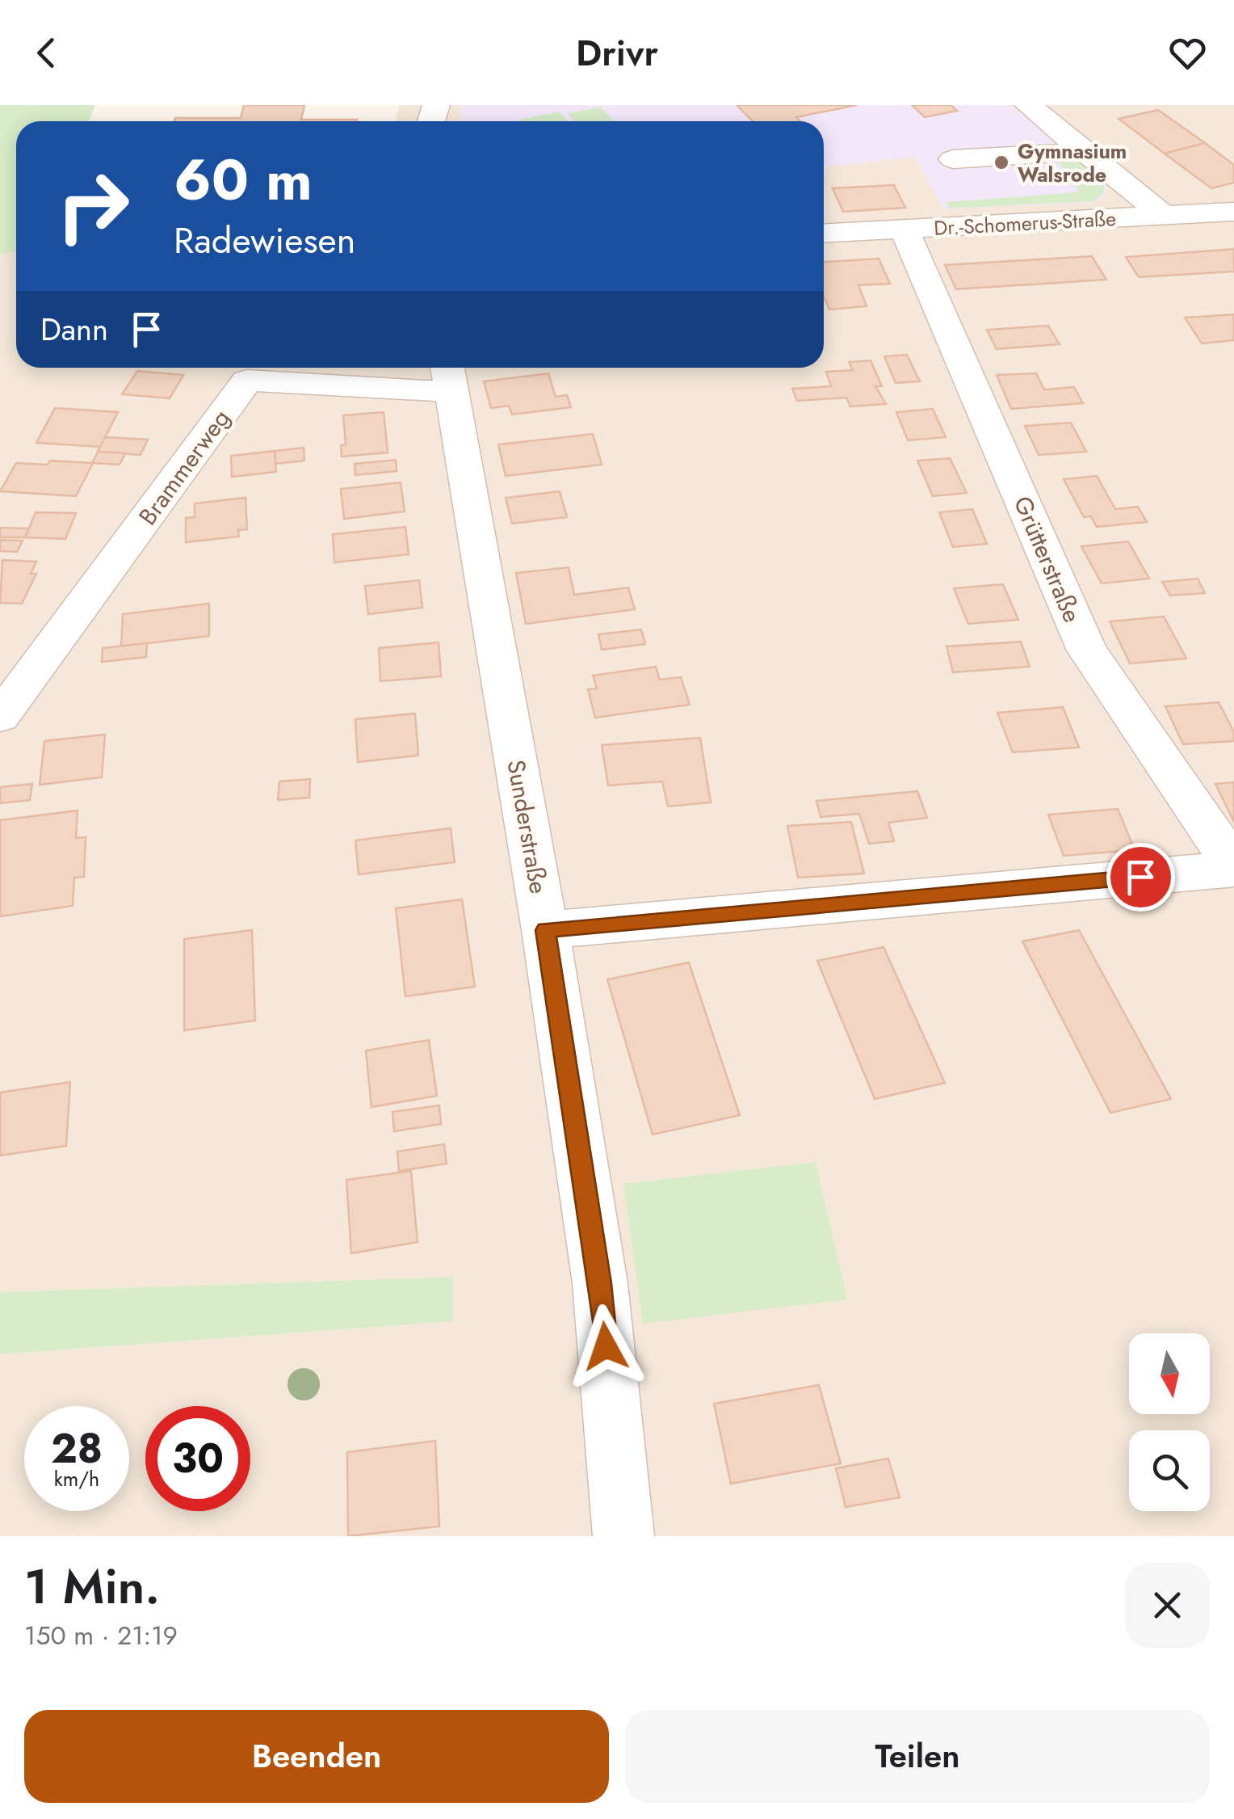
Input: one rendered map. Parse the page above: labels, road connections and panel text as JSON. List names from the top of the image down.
{
  "streets": {
    "street": [
      "Dr.-Schomerus-Straße",
      "Brammerweg",
      "Grütterstraße",
      "Sunderstraße"
    ]
  },
  "crossings": [
    ["Dr.-Schomerus-Straße", "Grütterstraße"],
    ["Brammerweg", "Sunderstraße"]
  ],
  "places": ["Gymnasium Walsrode"],
  "north": "bottom",
  "page": {
    "header": "Drivr",
    "turn": ["60 m", "Radewiesen"],
    "then": "Dann",
    "speed": "28 km/h",
    "limit": "30",
    "heading": ["1 Min.", "150 m · 21:19"],
    "buttons": ["Beenden", "Teilen"]
  }
}
